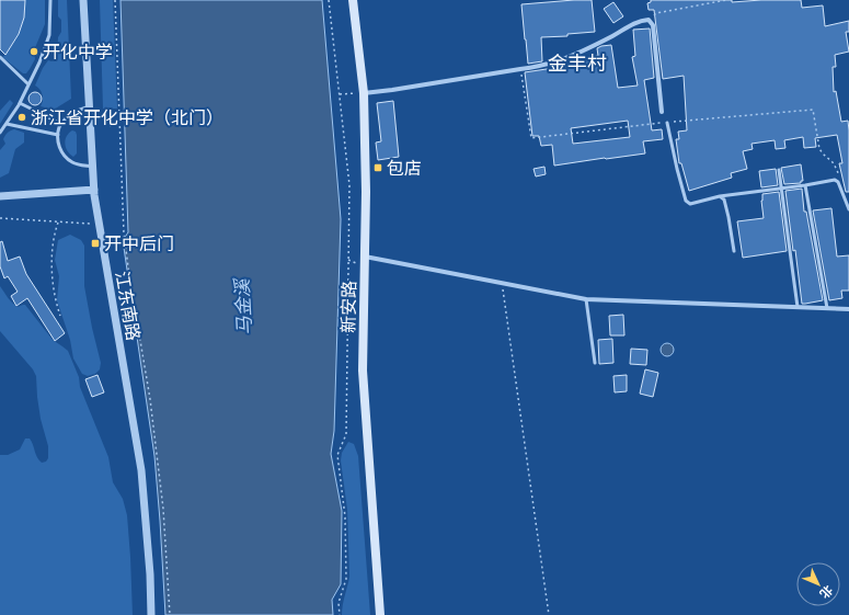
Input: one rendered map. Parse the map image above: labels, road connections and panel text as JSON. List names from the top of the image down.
{
  "streets": {
    "main road": ["新安路"],
    "street": ["江东南路"]
  },
  "districts": ["金丰村"],
  "water": ["马金溪"],
  "places": {
    "other": ["开化中学", "浙江省开化中学（北门）"],
    "transit": ["包店", "开中后门"]
  },
  "north": "bottom right"
}
